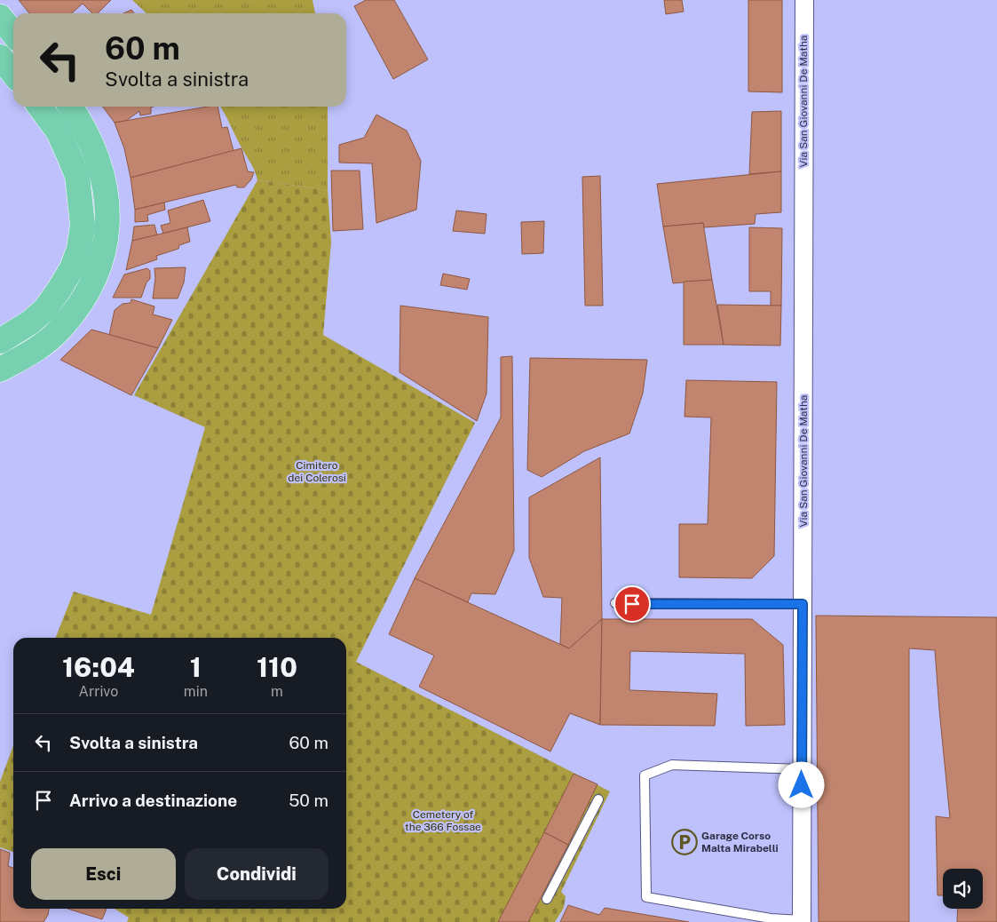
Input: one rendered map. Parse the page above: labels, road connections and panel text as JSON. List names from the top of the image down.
{
  "streets": {
    "street": ["Via San Giovanni De Matha"]
  },
  "parks": ["Cimitero dei Colerosi", "Cemetery of the 366 Fossae"],
  "places": {
    "parking": ["Garage Corso Malta Mirabelli"]
  },
  "page": {
    "turn": ["60 m", "Svolta a sinistra"],
    "eta": [
      "16:04",
      "Arrivo",
      "1",
      "min",
      "110",
      "m"
    ],
    "list": [
      {
        "name": "Svolta a sinistra",
        "value": "60 m"
      },
      {
        "name": "Arrivo a destinazione",
        "value": "50 m"
      }
    ],
    "buttons": ["Esci", "Condividi"]
  }
}
